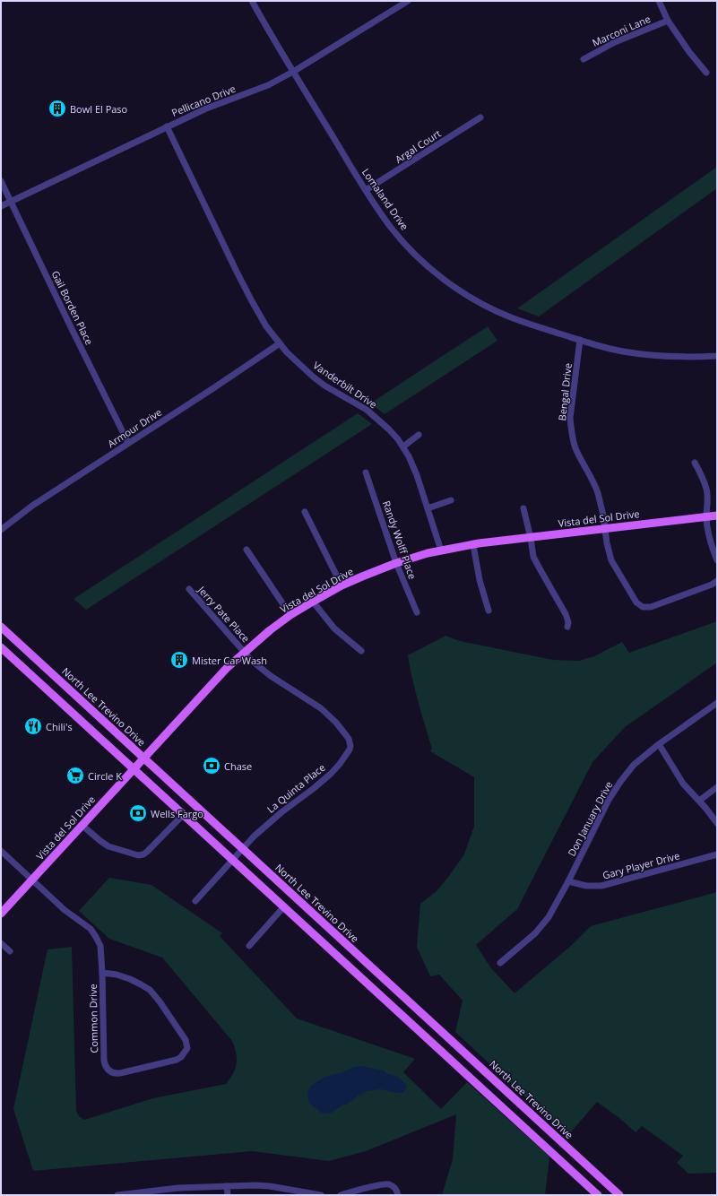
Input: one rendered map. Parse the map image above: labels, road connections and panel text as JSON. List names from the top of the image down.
{
  "streets": {
    "main road": ["Vista del Sol Drive", "North Lee Trevino Drive"],
    "street": [
      "Marconi Lane",
      "Pellicano Drive",
      "Argal Court",
      "Lomaland Drive",
      "Gail Borden Place",
      "Vanderbilt Drive",
      "Bengal Drive",
      "Armour Drive",
      "Randy Wolff Place",
      "Jerry Pate Place",
      "La Quinta Place",
      "Don January Drive",
      "Gary Player Drive",
      "Common Drive"
    ]
  },
  "crossings": [
    ["Pellicano Drive", "Lomaland Drive"],
    ["Pellicano Drive", "Gail Borden Place"],
    ["Pellicano Drive", "Vanderbilt Drive"],
    ["Argal Court", "Lomaland Drive"],
    ["Lomaland Drive", "Bengal Drive"],
    ["Gail Borden Place", "Armour Drive"],
    ["Vanderbilt Drive", "Armour Drive"],
    ["Vanderbilt Drive", "Vista del Sol Drive"],
    ["Bengal Drive", "Vista del Sol Drive"],
    ["Vista del Sol Drive", "Randy Wolff Place"],
    ["Vista del Sol Drive", "Jerry Pate Place"],
    ["Vista del Sol Drive", "North Lee Trevino Drive"],
    ["Vista del Sol Drive", "La Quinta Place"],
    ["Vista del Sol Drive", "Common Drive"],
    ["Jerry Pate Place", "La Quinta Place"],
    ["North Lee Trevino Drive", "La Quinta Place"],
    ["Don January Drive", "Gary Player Drive"]
  ],
  "places": {
    "building": ["Bowl El Paso", "Mister Car Wash"],
    "restaurant": ["Chili's"],
    "bank": ["Chase", "Wells Fargo"],
    "supermarket": ["Circle K"]
  }
}
